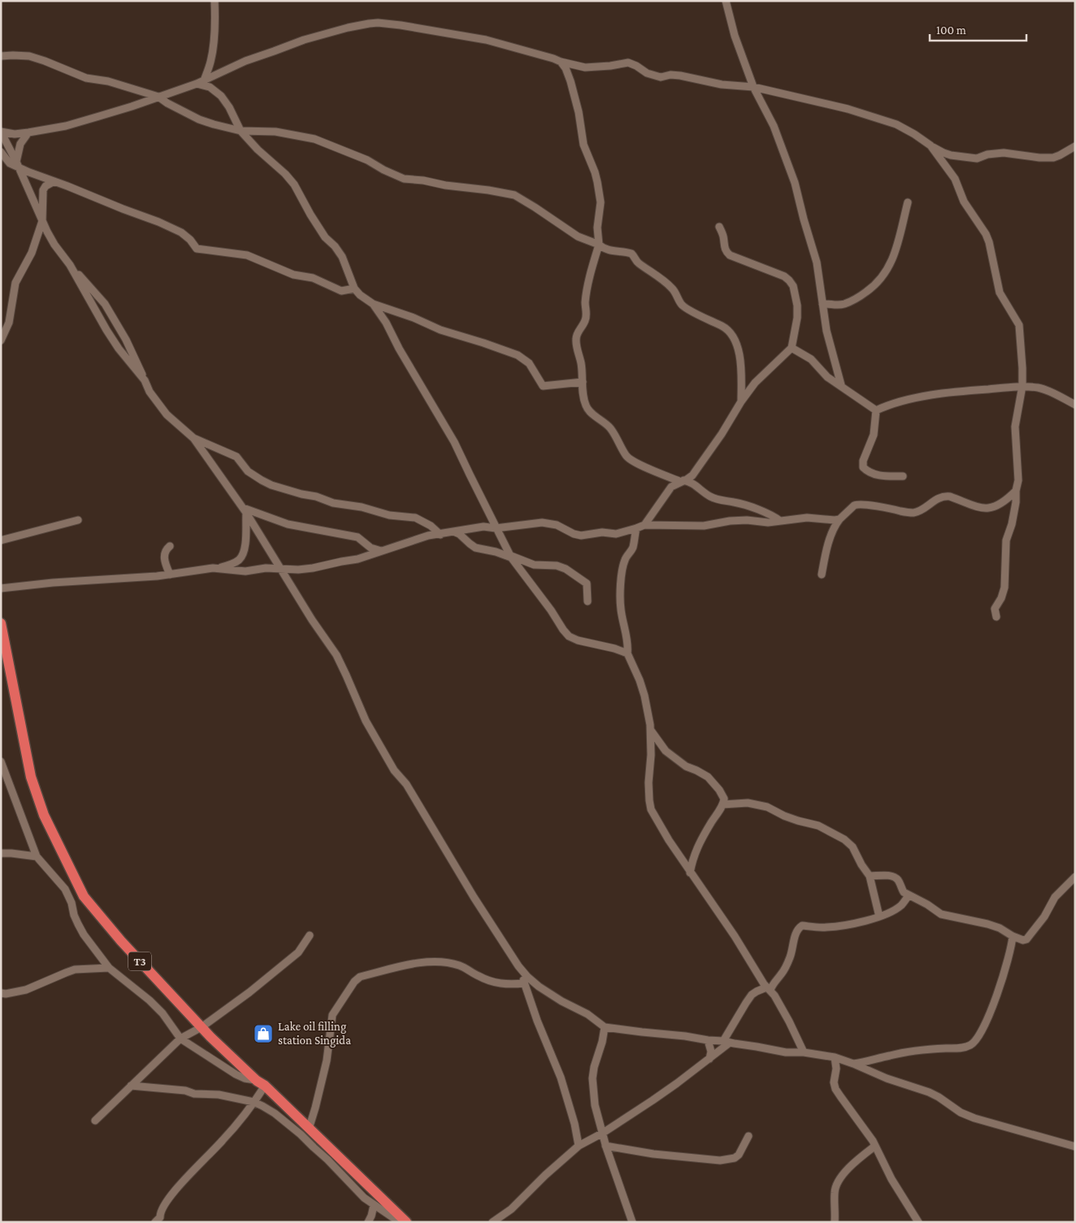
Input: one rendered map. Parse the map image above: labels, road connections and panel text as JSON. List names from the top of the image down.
{
  "streets": {
    "highway": ["T3"]
  },
  "places": {
    "shop": ["Lake oil filling station Singida"]
  },
  "scale_bar": "100 m"
}
